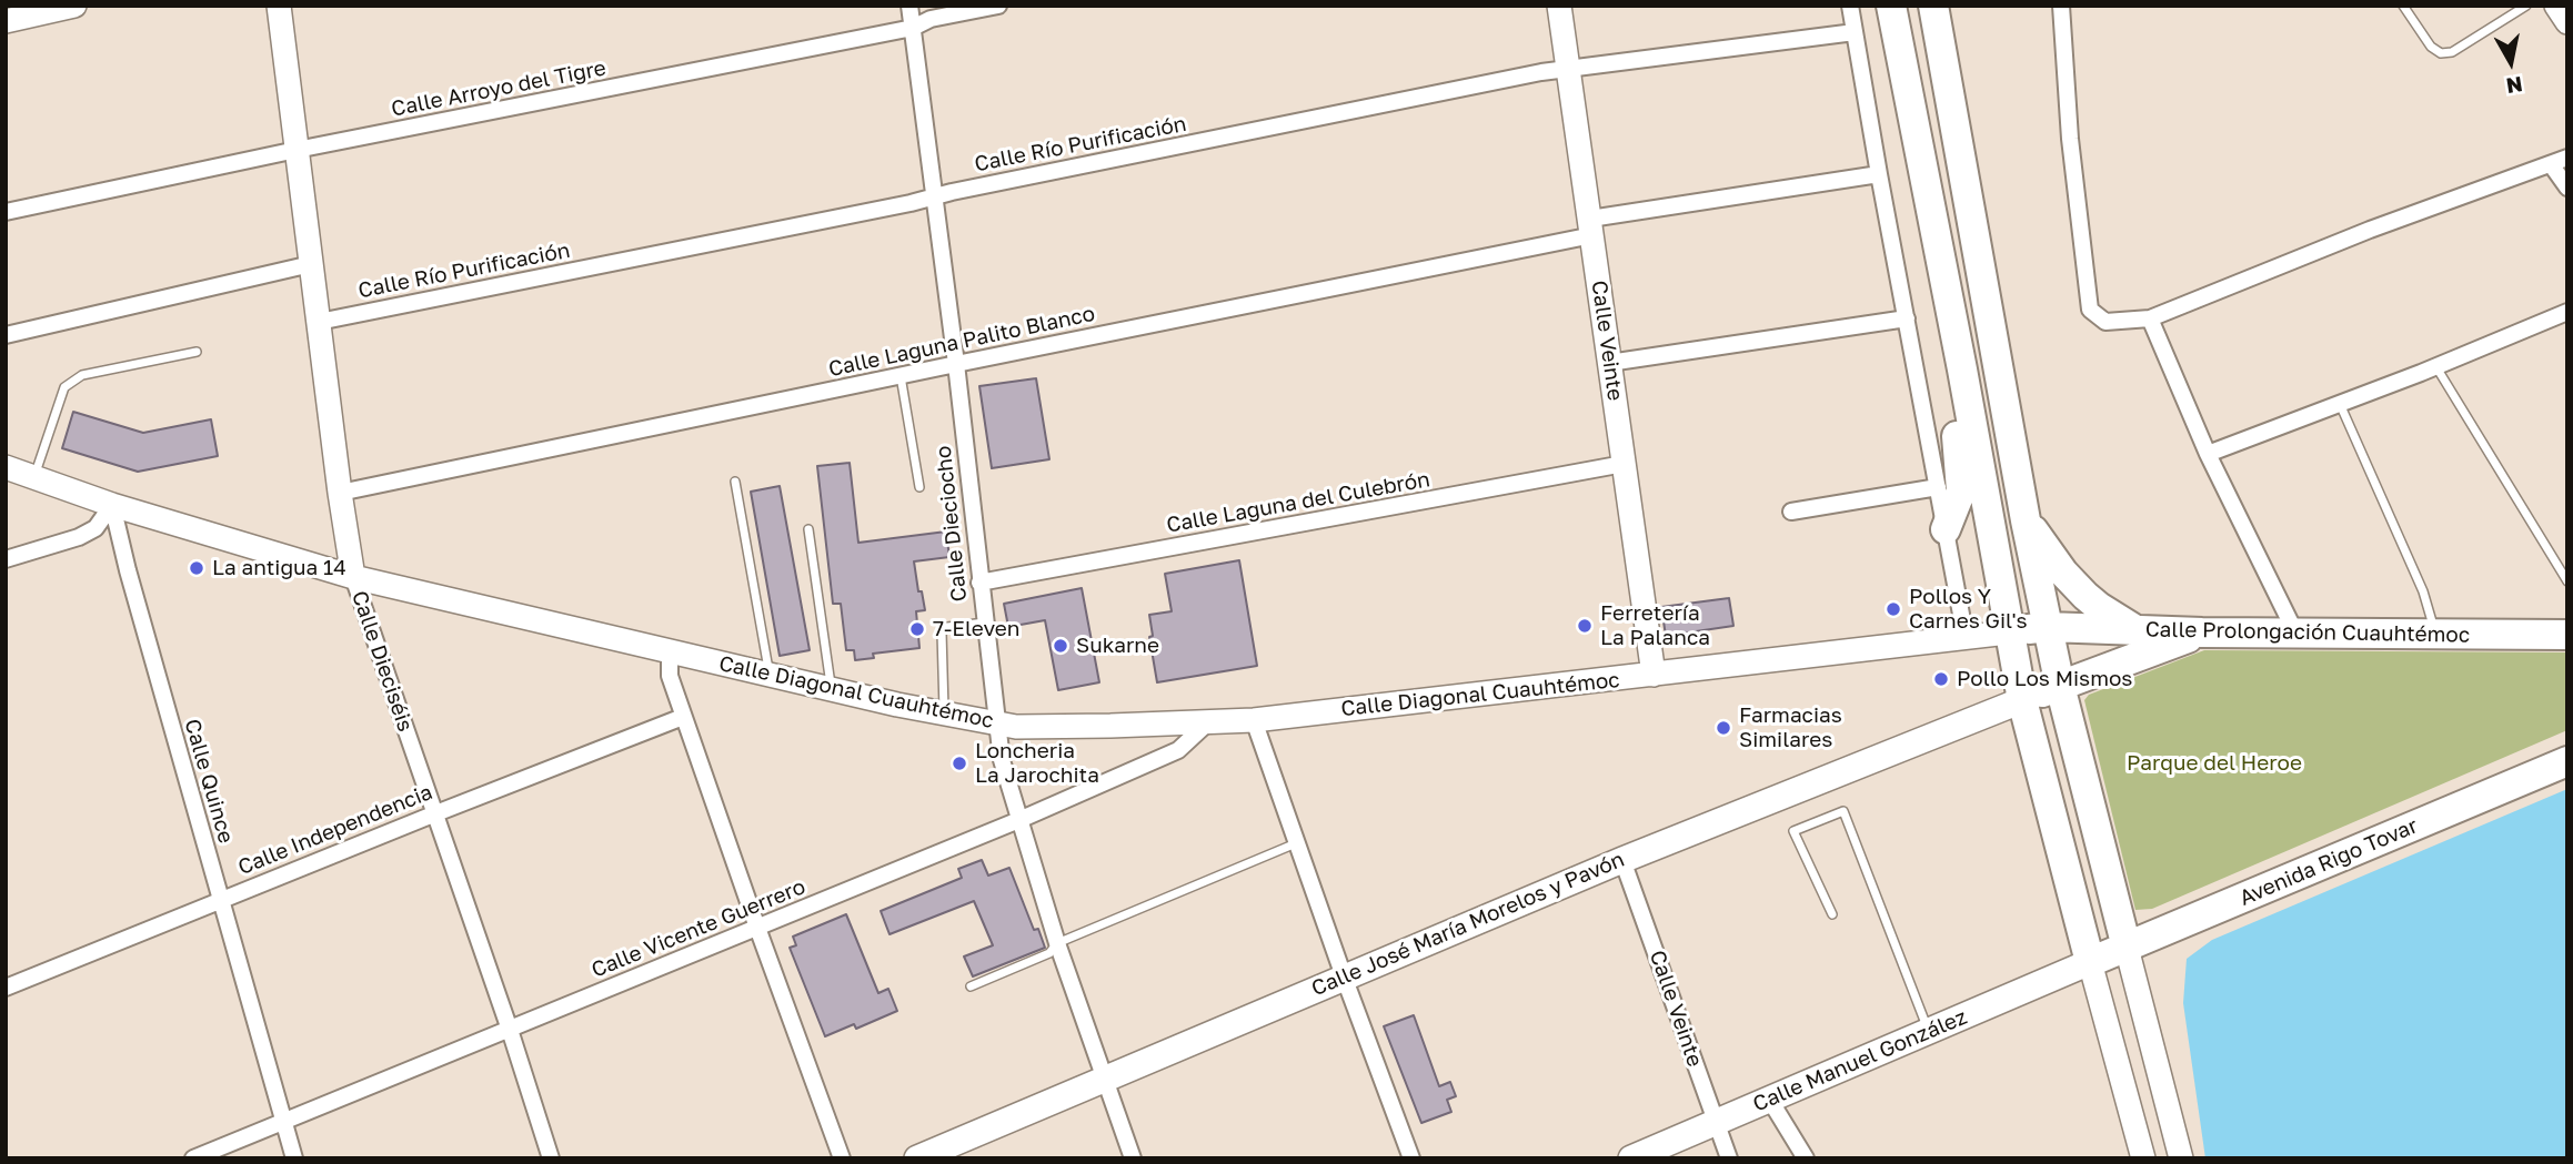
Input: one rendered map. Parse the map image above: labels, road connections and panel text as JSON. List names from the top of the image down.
{
  "streets": {
    "highway": ["Calle Prolongación Cuauhtémoc", "Avenida Rigo Tovar"],
    "main road": [
      "Calle Veinte",
      "Calle Dieciséis",
      "Calle Diagonal Cuauhtémoc",
      "Calle José María Morelos y Pavón",
      "Calle Manuel González"
    ],
    "street": [
      "Calle Arroyo del Tigre",
      "Calle Río Purificación",
      "Calle Laguna Palito Blanco",
      "Calle Laguna del Culebrón",
      "Calle Dieciocho",
      "Calle Quince",
      "Calle Independencia",
      "Calle Vicente Guerrero"
    ]
  },
  "crossings": [
    ["Calle Arroyo del Tigre", "Calle Dieciocho"],
    ["Calle Arroyo del Tigre", "Calle Dieciséis"],
    ["Calle Río Purificación", "Calle Veinte"],
    ["Calle Río Purificación", "Calle Dieciocho"],
    ["Calle Río Purificación", "Calle Dieciséis"],
    ["Calle Veinte", "Calle Laguna Palito Blanco"],
    ["Calle Veinte", "Calle Laguna del Culebrón"],
    ["Calle Veinte", "Calle Diagonal Cuauhtémoc"],
    ["Calle Veinte", "Calle José María Morelos y Pavón"],
    ["Calle Veinte", "Calle Manuel González"],
    ["Calle Laguna Palito Blanco", "Calle Dieciocho"],
    ["Calle Laguna Palito Blanco", "Calle Dieciséis"],
    ["Calle Laguna del Culebrón", "Calle Dieciocho"],
    ["Calle Dieciocho", "Calle Diagonal Cuauhtémoc"],
    ["Calle Dieciocho", "Calle José María Morelos y Pavón"],
    ["Calle Dieciocho", "Calle Vicente Guerrero"],
    ["Calle Prolongación Cuauhtémoc", "Calle Diagonal Cuauhtémoc"],
    ["Calle Dieciséis", "Calle Diagonal Cuauhtémoc"],
    ["Calle Dieciséis", "Calle Independencia"],
    ["Calle Dieciséis", "Calle Vicente Guerrero"],
    ["Calle Diagonal Cuauhtémoc", "Calle Quince"],
    ["Calle Diagonal Cuauhtémoc", "Calle Vicente Guerrero"],
    ["Calle Quince", "Calle Independencia"],
    ["Calle Quince", "Calle Vicente Guerrero"],
    ["Avenida Rigo Tovar", "Calle Manuel González"]
  ],
  "parks": ["Parque del Heroe"],
  "places": [
    "La antigua 14",
    "Pollos Y Carnes Gil's",
    "Ferretería La Palanca",
    "7-Eleven",
    "Sukarne",
    "Pollo Los Mismos",
    "Farmacias Similares",
    "Loncheria La Jarochita"
  ],
  "north": "bottom"
}
